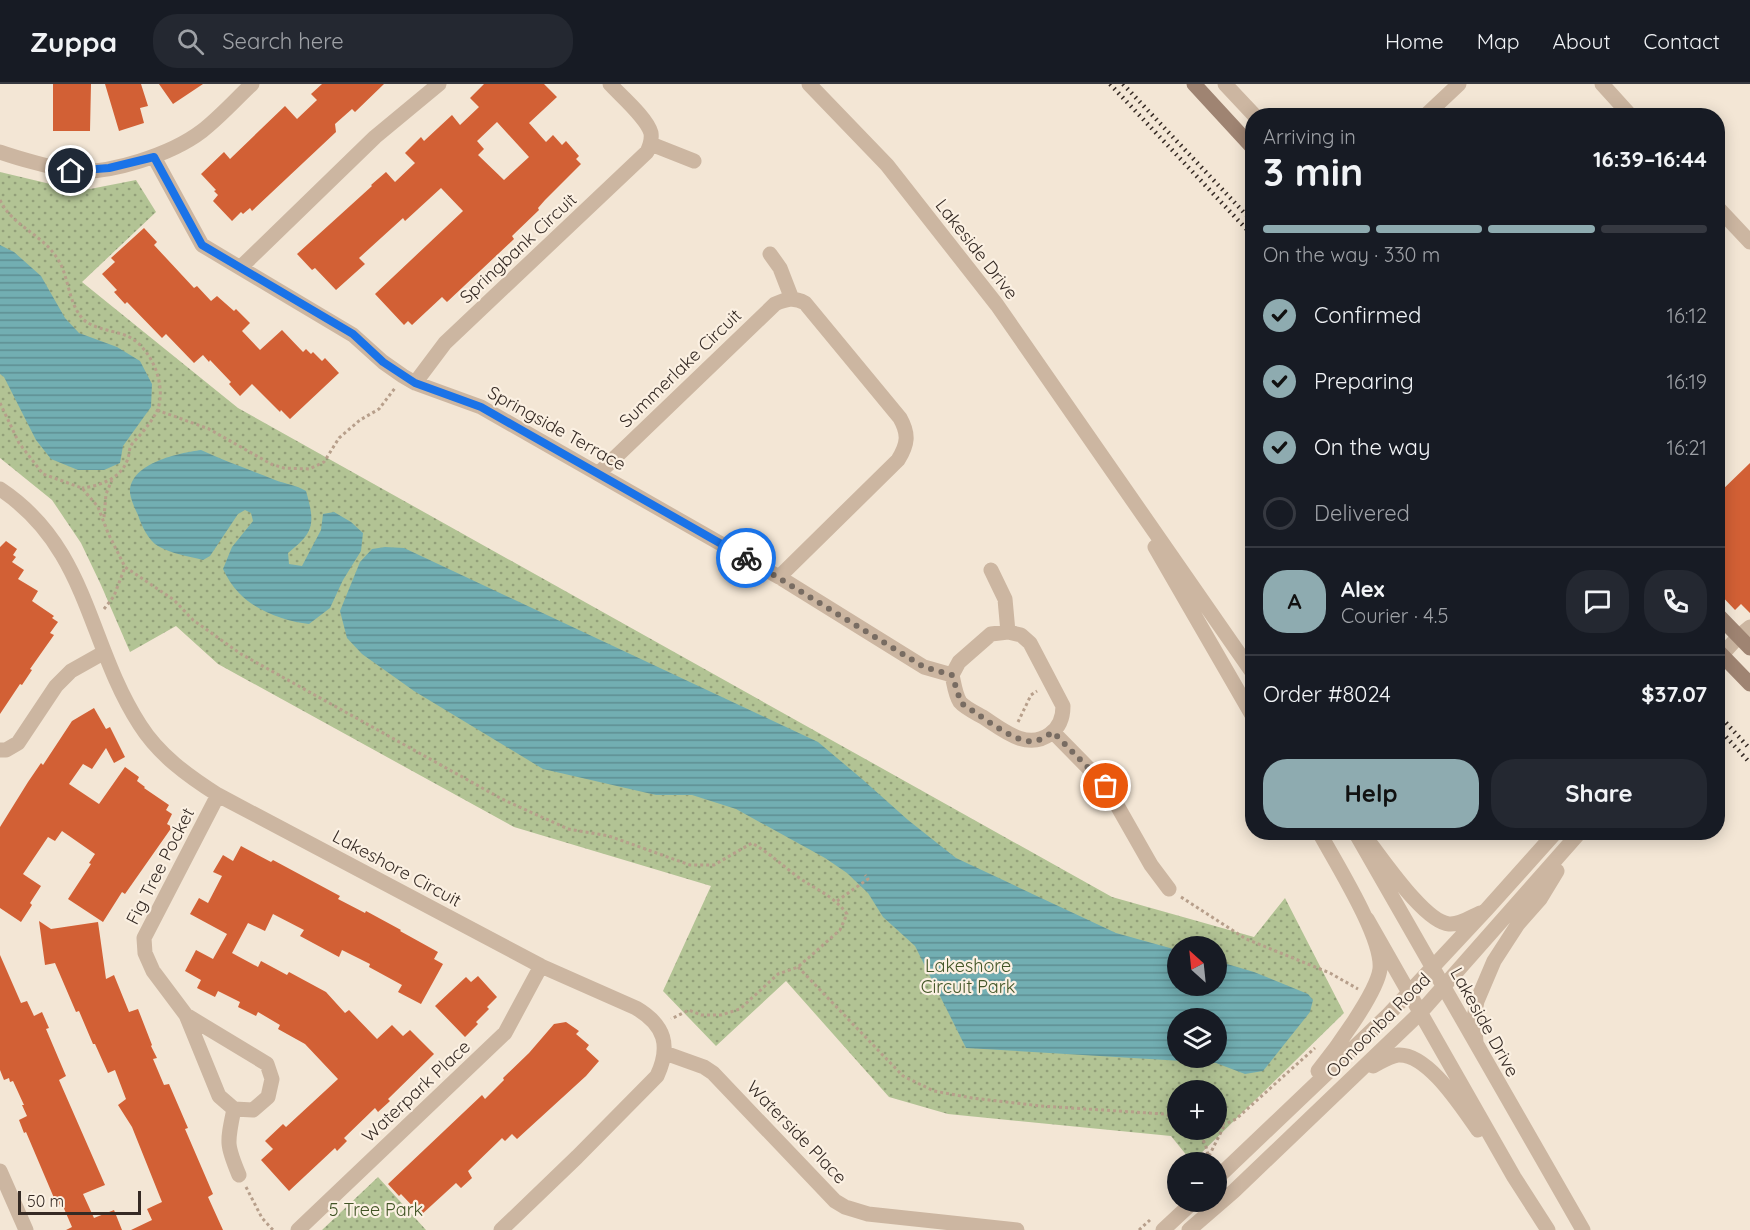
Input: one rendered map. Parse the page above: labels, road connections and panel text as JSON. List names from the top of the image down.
{
  "streets": {
    "street": [
      "Springbank Circuit",
      "Lakeside Drive",
      "Summerlake Circuit",
      "Springside Terrace",
      "Fig Tree Pocket",
      "Lakeshore Circuit",
      "Oonoonba Road",
      "Waterpark Place",
      "Waterside Place"
    ]
  },
  "crossings": [
    ["Springbank Circuit", "Springside Terrace"],
    ["Lakeside Drive", "Oonoonba Road"],
    ["Summerlake Circuit", "Springside Terrace"],
    ["Fig Tree Pocket", "Lakeshore Circuit"],
    ["Lakeshore Circuit", "Waterpark Place"]
  ],
  "parks": ["Lakeshore Circuit Park", "5 Tree Park"],
  "scale_bar": "50 m",
  "north": "top left",
  "page": {
    "header": "Zuppa",
    "search": "Search here",
    "nav": [
      "Home",
      "Map",
      "About",
      "Contact"
    ],
    "heading": ["3 min", "Arriving in", "16:39–16:44"],
    "panel": [
      "Alex",
      "Courier · 4.5",
      "Order #8024",
      "$37.07"
    ],
    "bar": "On the way · 330 m",
    "list": [
      ["Confirmed", "16:12"],
      ["Preparing", "16:19"],
      ["On the way", "16:21"],
      "Delivered"
    ],
    "round": "A",
    "buttons": ["Help", "Share"],
    "map_buttons": ["+", "−"],
    "scale": "50 m"
  }
}
